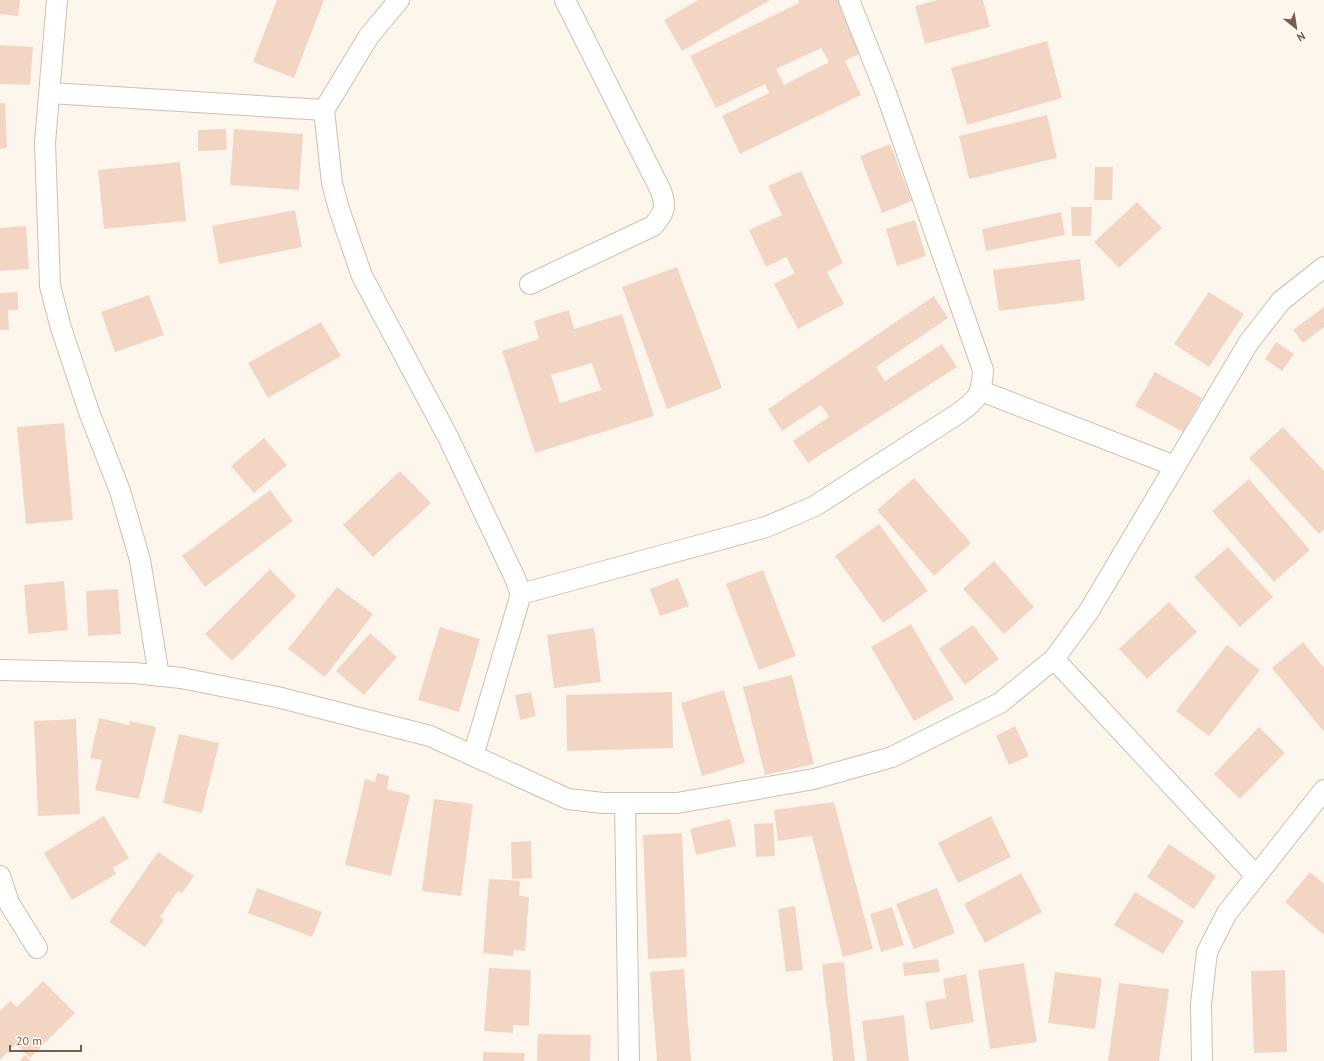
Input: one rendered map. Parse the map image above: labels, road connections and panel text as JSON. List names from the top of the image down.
{
  "scale_bar": "20 m",
  "north": "bottom right"
}
